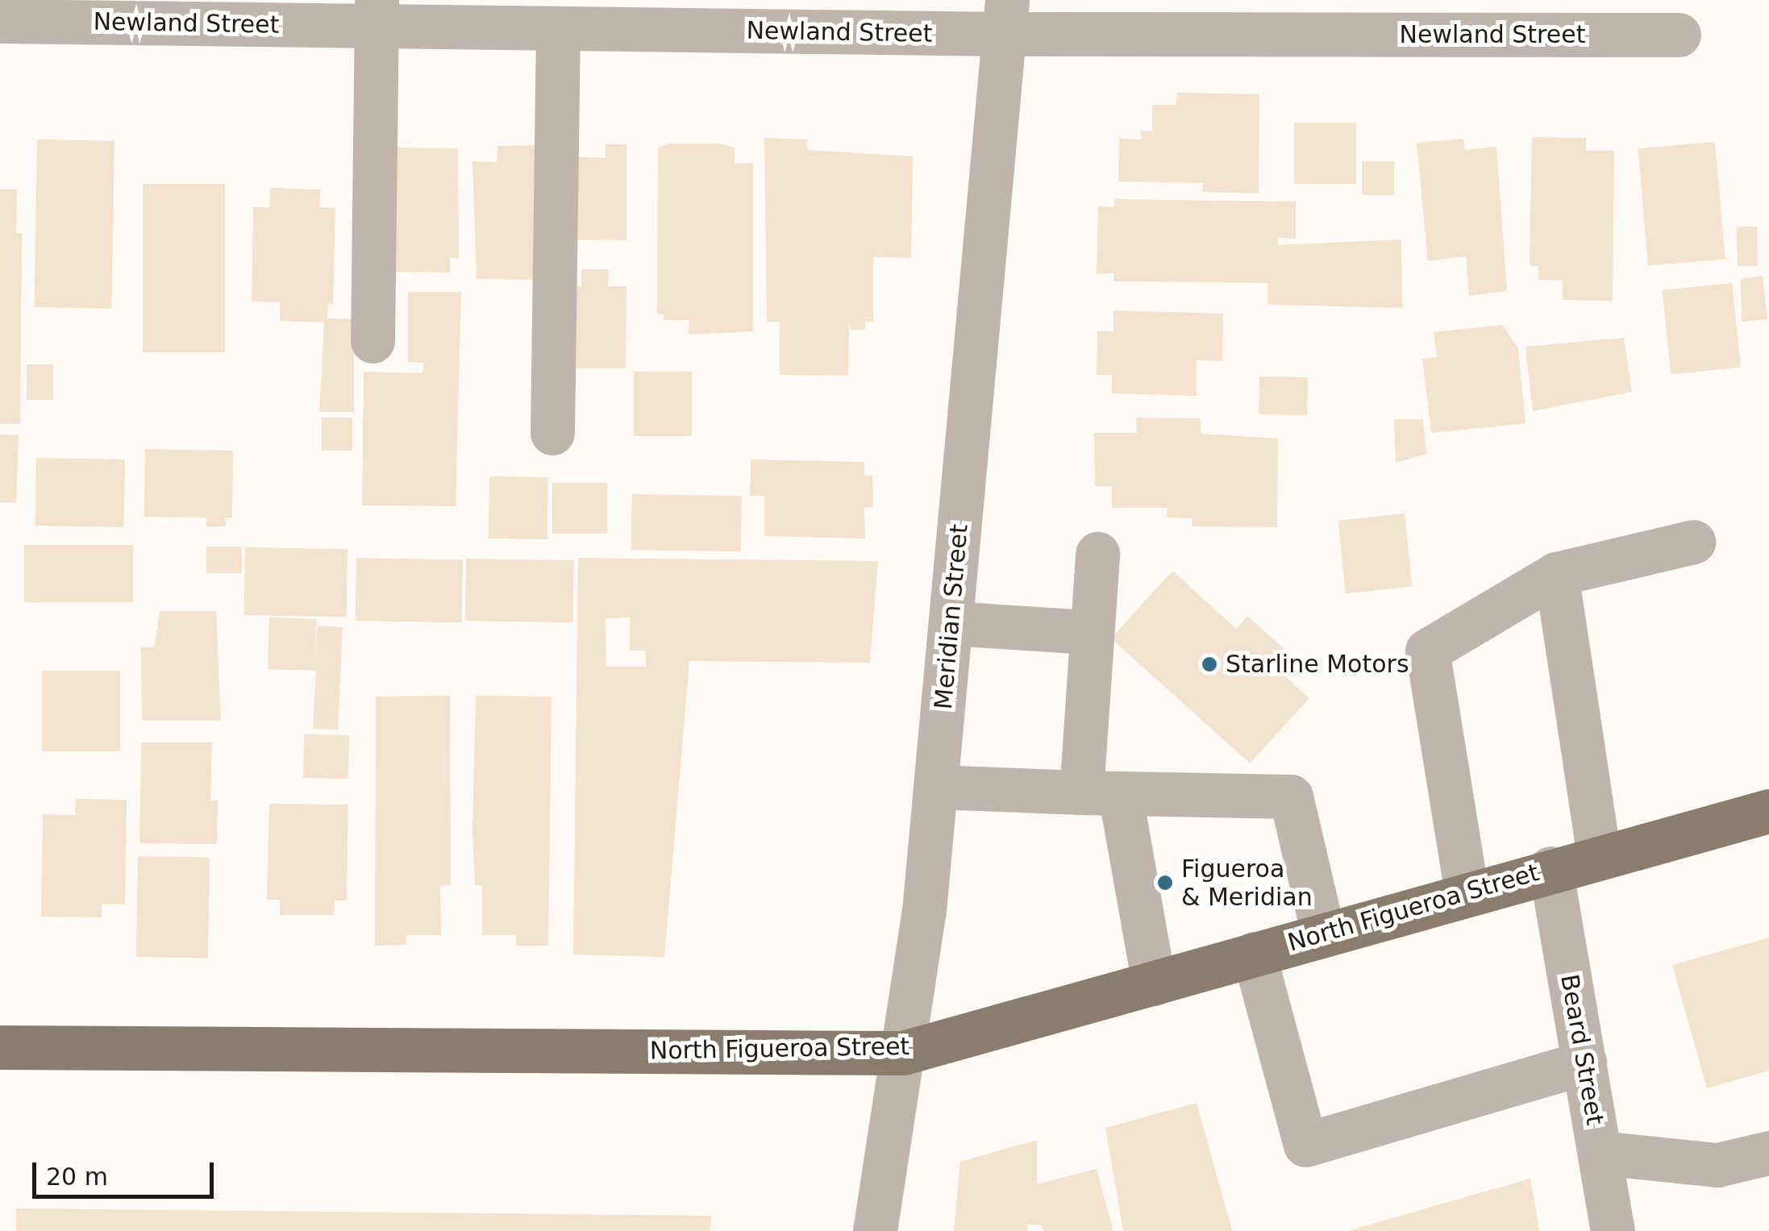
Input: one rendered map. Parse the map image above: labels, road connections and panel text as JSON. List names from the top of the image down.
{
  "streets": {
    "main road": ["North Figueroa Street"],
    "street": ["Newland Street", "Meridian Street", "Beard Street"]
  },
  "crossings": [
    ["Newland Street", "Meridian Street"],
    ["Meridian Street", "North Figueroa Street"],
    ["North Figueroa Street", "Beard Street"]
  ],
  "places": ["Starline Motors", "Figueroa & Meridian"],
  "scale_bar": "20 m"
}
